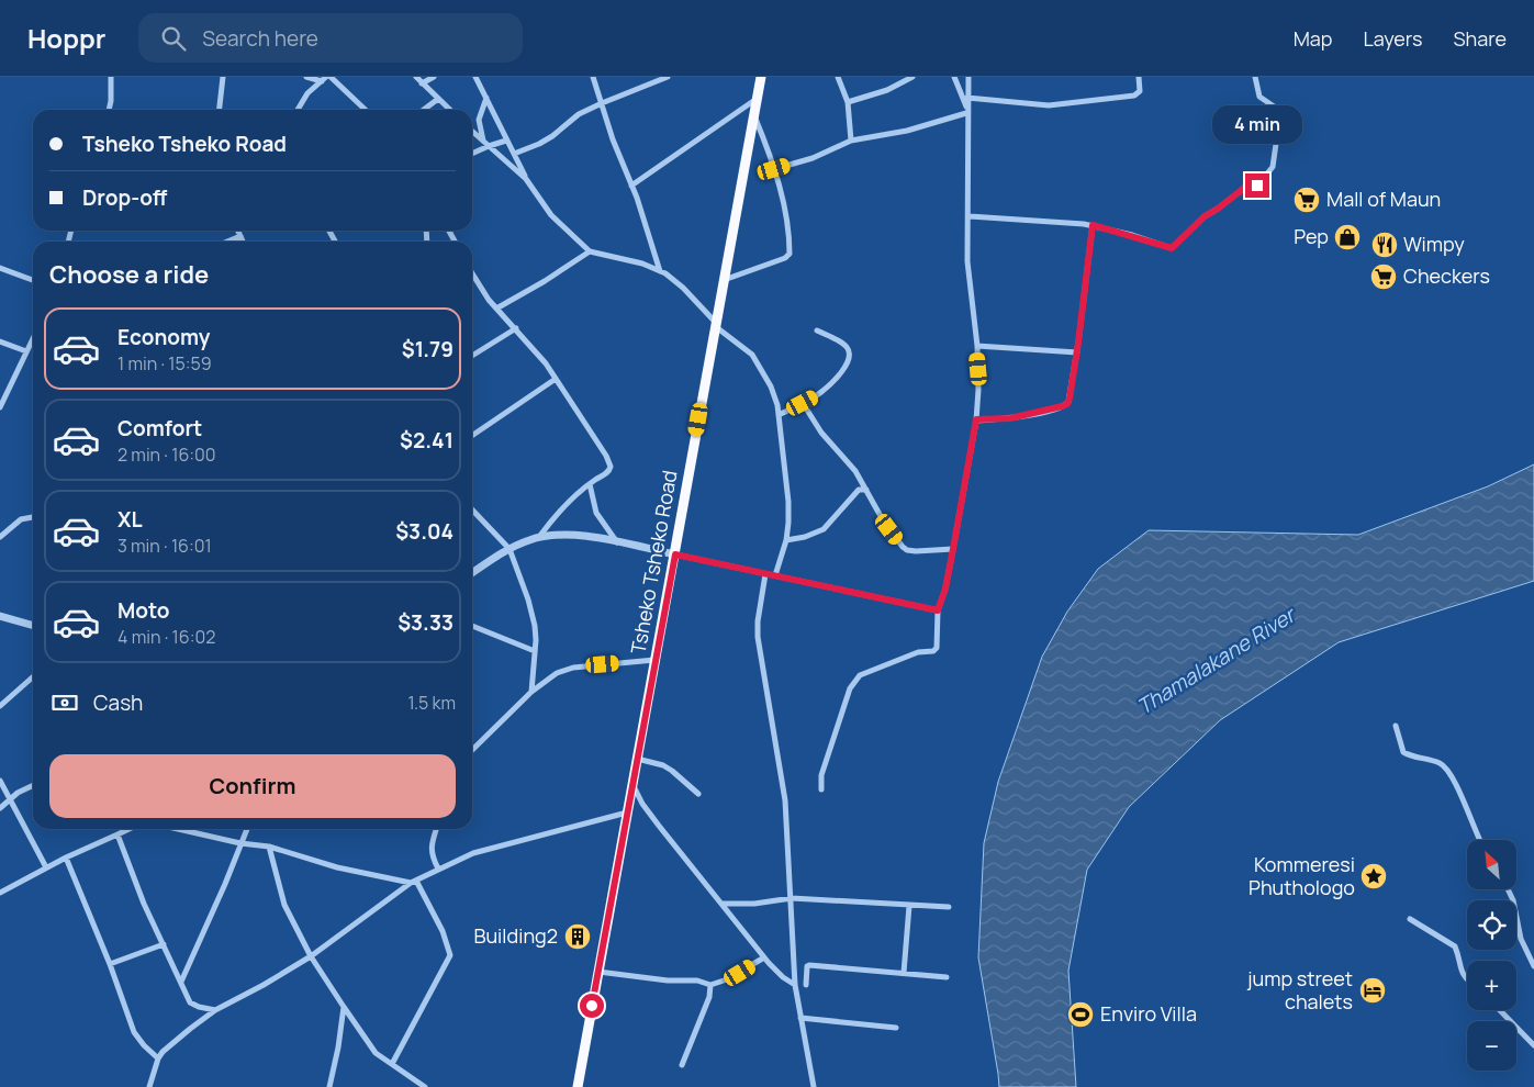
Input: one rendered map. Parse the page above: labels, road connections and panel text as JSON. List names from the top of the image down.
{
  "streets": {
    "highway": ["Tsheko Tsheko Road"]
  },
  "water": ["Thamalakane River"],
  "places": {
    "supermarket": ["Mall of Maun", "Checkers"],
    "shop": ["Pep"],
    "restaurant": ["Wimpy"],
    "place": ["Kommeresi Phuthologo"],
    "building": ["Building2"],
    "hotel": ["jump street chalets"],
    "sports": ["Enviro Villa"]
  },
  "north": "top left",
  "page": {
    "header": "Hoppr",
    "search": "Search here",
    "nav": ["Map", "Layers", "Share"],
    "bubble": "4 min",
    "banner": ["Tsheko Tsheko Road", "Drop-off"],
    "heading": "Choose a ride",
    "list": [
      {
        "name": "Economy",
        "note": "1 min · 15:59",
        "value": "$1.79"
      },
      {
        "name": "Comfort",
        "note": "2 min · 16:00",
        "value": "$2.41"
      },
      {
        "name": "XL",
        "note": "3 min · 16:01",
        "value": "$3.04"
      },
      {
        "name": "Moto",
        "note": "4 min · 16:02",
        "value": "$3.33"
      }
    ],
    "pay": ["Cash", "1.5 km"],
    "buttons": "Confirm",
    "map_buttons": ["+", "−"]
  }
}
